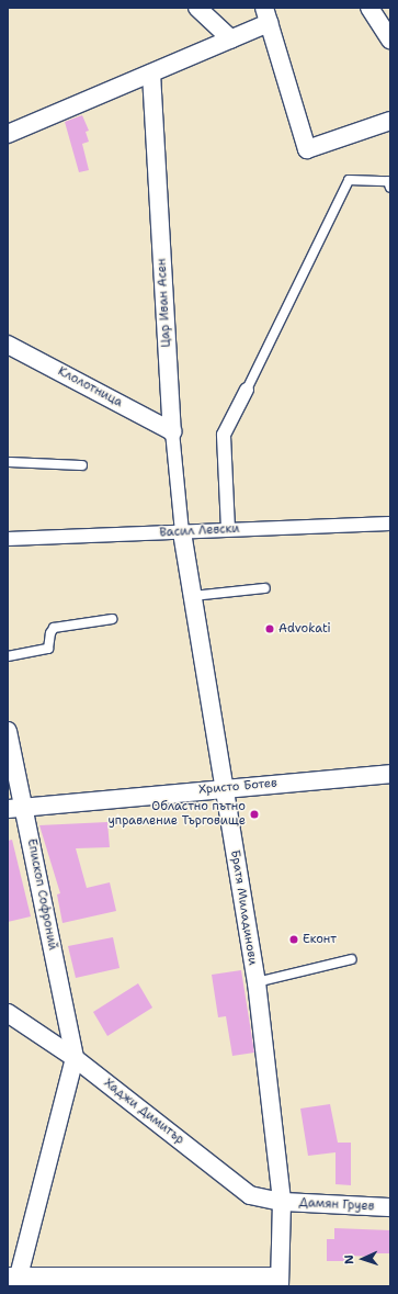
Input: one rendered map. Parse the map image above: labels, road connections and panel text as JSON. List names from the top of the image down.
{
  "streets": {
    "street": [
      "Цар Иван Асен",
      "Клолотница",
      "Васил Левски",
      "Христо Ботев",
      "Епископ Софроний",
      "Братя Миладинови",
      "Хаджи Димитър",
      "Дамян Груев"
    ]
  },
  "crossings": [
    ["Цар Иван Асен", "Клолотница"],
    ["Цар Иван Асен", "Васил Левски"],
    ["Цар Иван Асен", "Братя Миладинови"],
    ["Васил Левски", "Братя Миладинови"],
    ["Христо Ботев", "Епископ Софроний"],
    ["Христо Ботев", "Братя Миладинови"],
    ["Епископ Софроний", "Хаджи Димитър"],
    ["Братя Миладинови", "Хаджи Димитър"],
    ["Братя Миладинови", "Дамян Груев"],
    ["Хаджи Димитър", "Дамян Груев"]
  ],
  "places": ["Advokati", "Областно пътно управление Търговище", "Еконт"],
  "north": "left"
}
